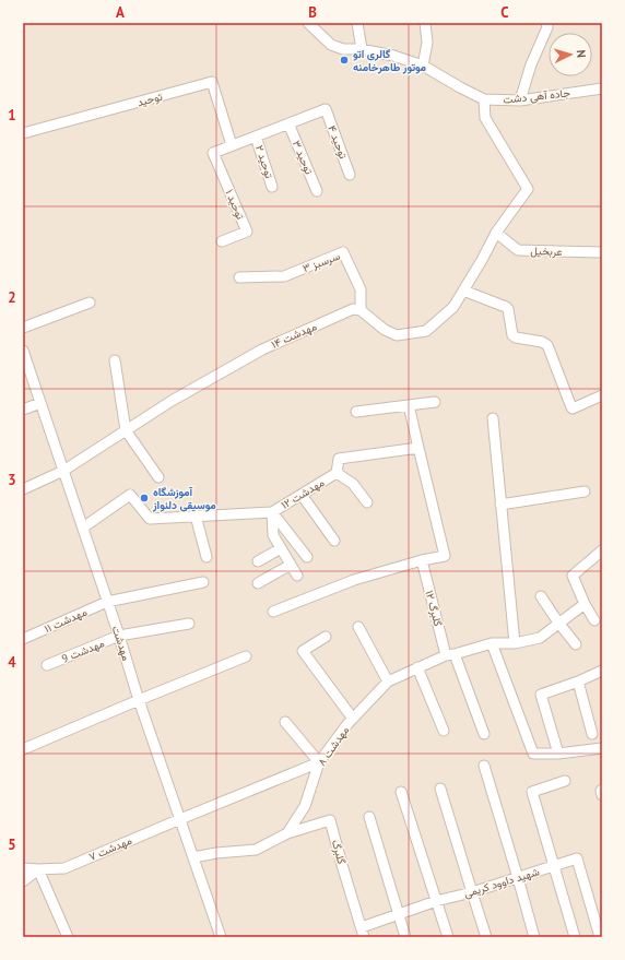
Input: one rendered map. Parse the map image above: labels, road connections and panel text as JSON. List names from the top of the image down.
{
  "streets": {
    "street": [
      "جاده آهی دشت",
      "توحید",
      "توحید ۴",
      "توحید ۳",
      "توحید ۲",
      "توحید ۱",
      "عربخیل",
      "سرسبز ۳",
      "مهدشت ۱۴",
      "مهدشت ۱۲",
      "گلبرگ ١٢",
      "مهدشت ۱۱",
      "مهدشت",
      "مهدشت 9",
      "مهدشت ۸",
      "مهدشت ۷",
      "گلبرگ",
      "شهید داوود کریمی"
    ]
  },
  "crossings": [
    ["توحید", "توحید ۱"],
    ["توحید ۴", "توحید ۳"],
    ["سرسبز ۳", "مهدشت ۱۴"],
    ["مهدشت ۱۴", "مهدشت"],
    ["مهدشت ۱۲", "مهدشت"],
    ["گلبرگ ١٢", "مهدشت ۸"],
    ["مهدشت ۱۱", "مهدشت"],
    ["مهدشت", "مهدشت 9"],
    ["مهدشت", "مهدشت ۷"],
    ["مهدشت ۸", "مهدشت ۷"],
    ["مهدشت ۸", "گلبرگ"],
    ["گلبرگ", "شهید داوود کریمی"]
  ],
  "places": ["گالری اتو موتور طاهرخامنه", "آموزشگاه موسیقی دلنواز"],
  "north": "right",
  "grid": {
    "columns": ["A", "B", "C"],
    "rows": [
      "1",
      "2",
      "3",
      "4",
      "5"
    ]
  }
}
